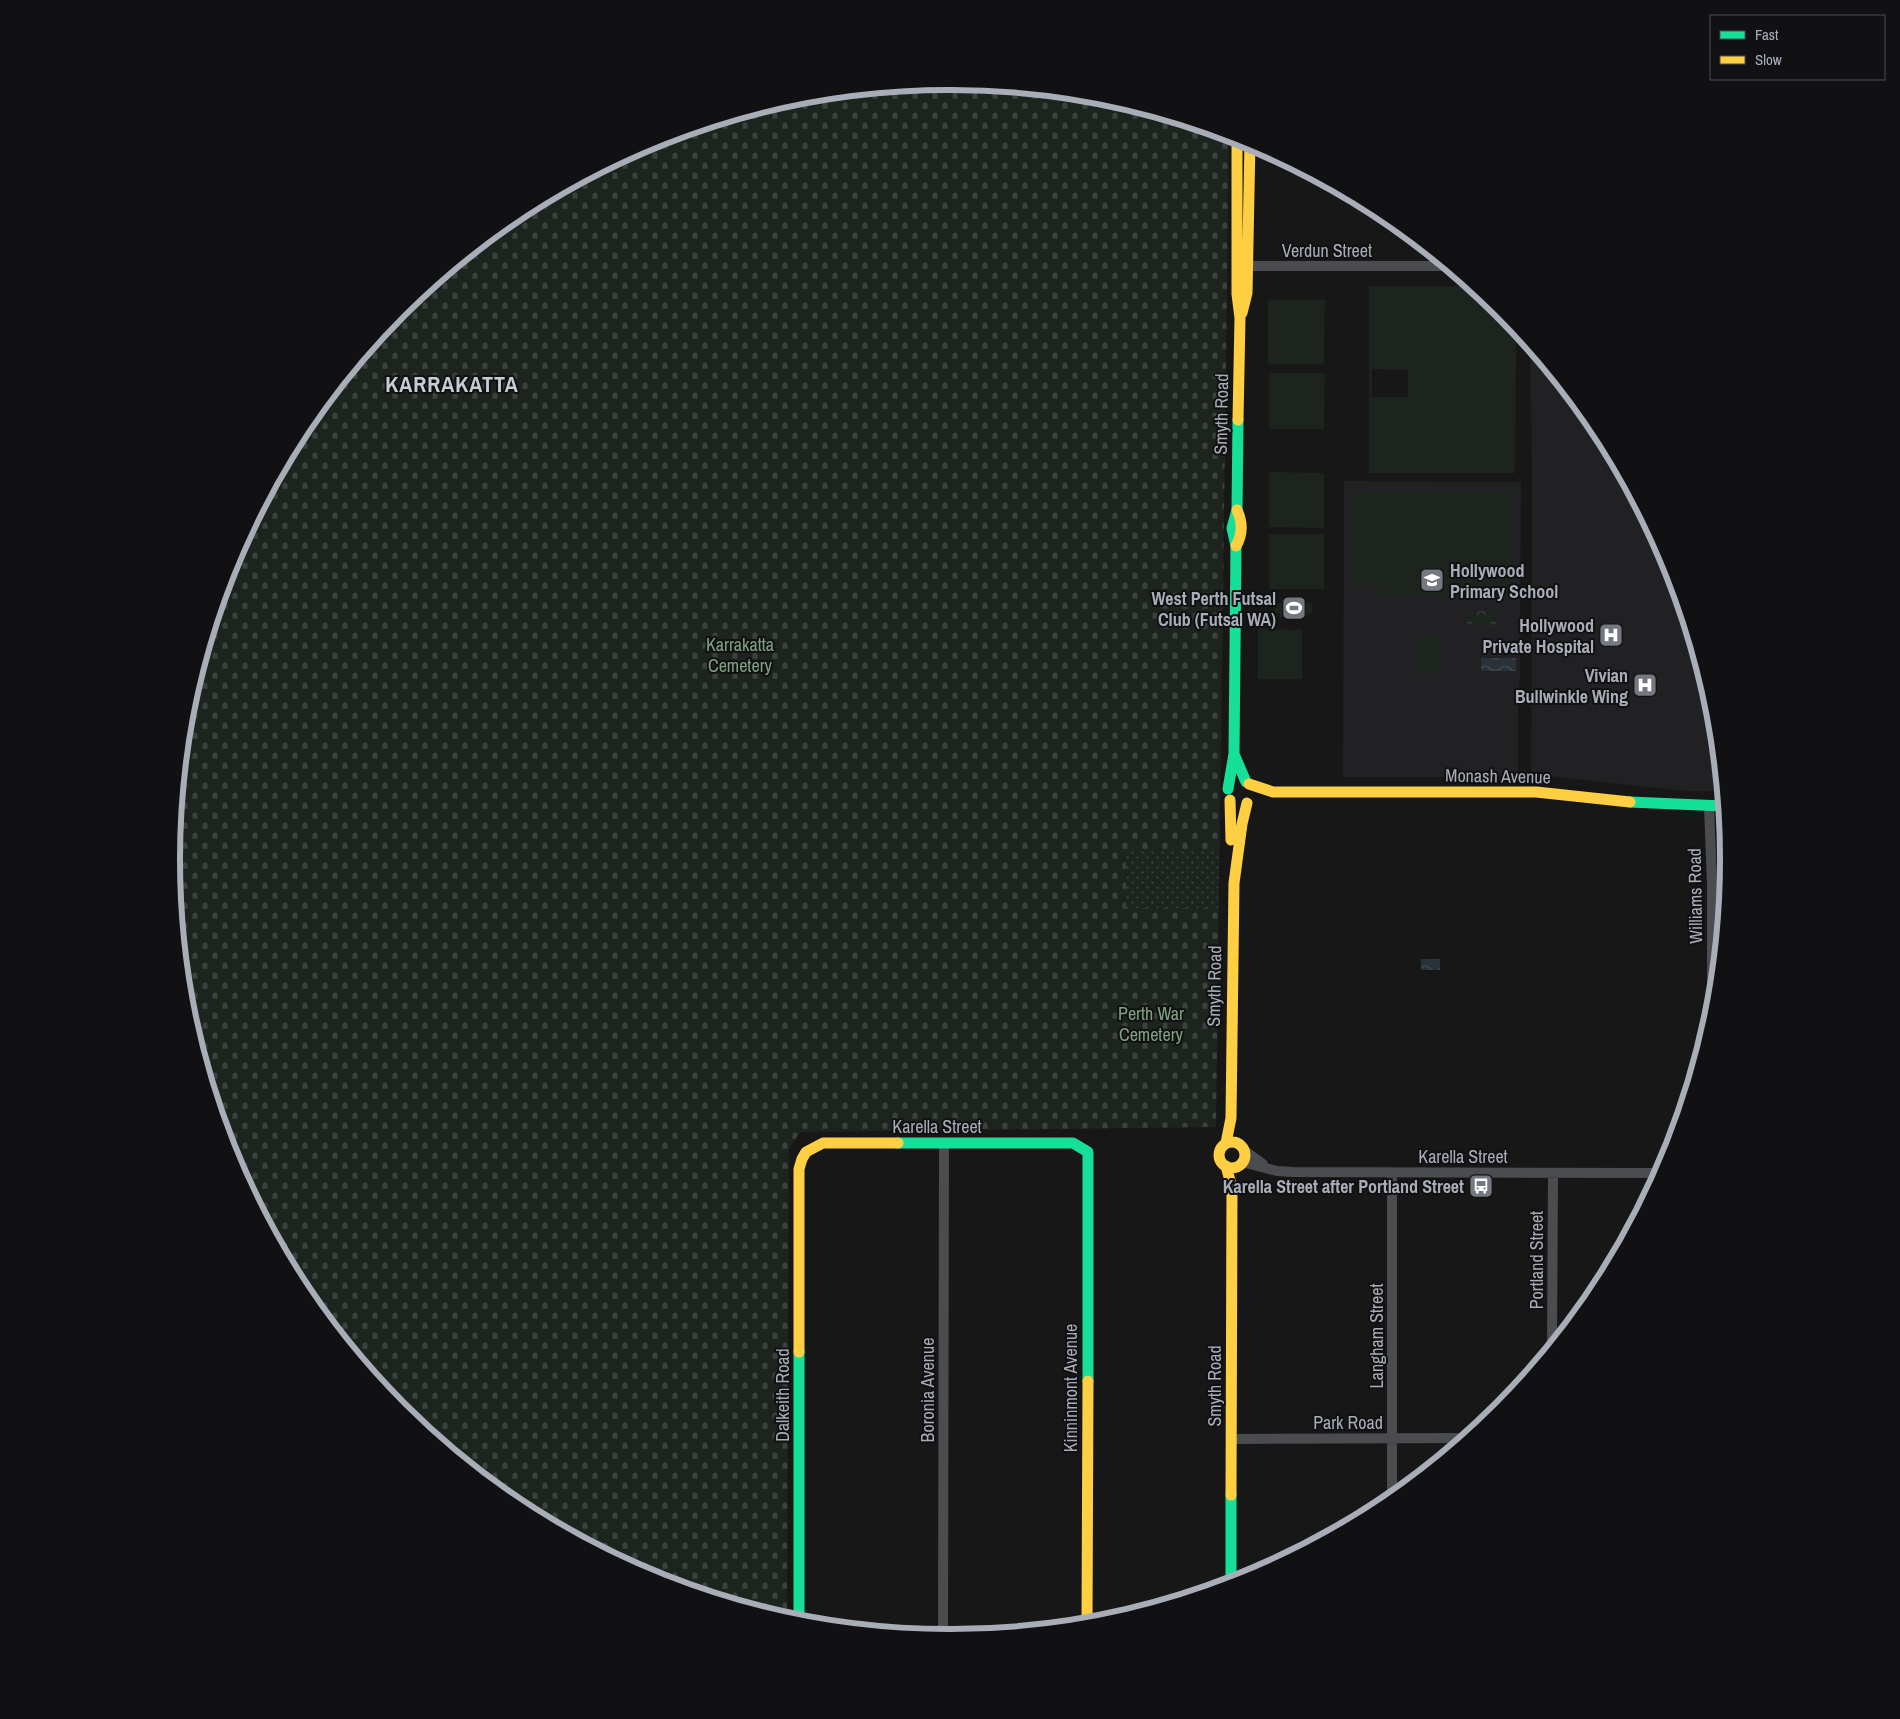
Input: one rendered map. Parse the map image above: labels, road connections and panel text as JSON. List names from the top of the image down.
{
  "streets": {
    "street": [
      "Verdun Street",
      "Smyth Road",
      "Monash Avenue",
      "Williams Road",
      "Karella Street",
      "Portland Street",
      "Langham Street",
      "Kinninmont Avenue",
      "Boronia Avenue",
      "Dalkeith Road",
      "Park Road"
    ]
  },
  "crossings": [
    ["Verdun Street", "Smyth Road"],
    ["Smyth Road", "Monash Avenue"],
    ["Smyth Road", "Karella Street"],
    ["Smyth Road", "Park Road"],
    ["Monash Avenue", "Williams Road"],
    ["Karella Street", "Portland Street"],
    ["Karella Street", "Langham Street"],
    ["Karella Street", "Kinninmont Avenue"],
    ["Karella Street", "Boronia Avenue"],
    ["Karella Street", "Dalkeith Road"],
    ["Langham Street", "Park Road"]
  ],
  "districts": ["KARRAKATTA"],
  "parks": ["Karrakatta Cemetery", "Perth War Cemetery"],
  "places": {
    "school or university": ["Hollywood Primary School"],
    "sports": ["West Perth Futsal Club (Futsal WA)"],
    "hospital": ["Hollywood Private Hospital", "Vivian Bullwinkle Wing"],
    "bus stop": ["Karella Street after Portland Street"]
  },
  "legend": ["Fast", "Slow"]
}
